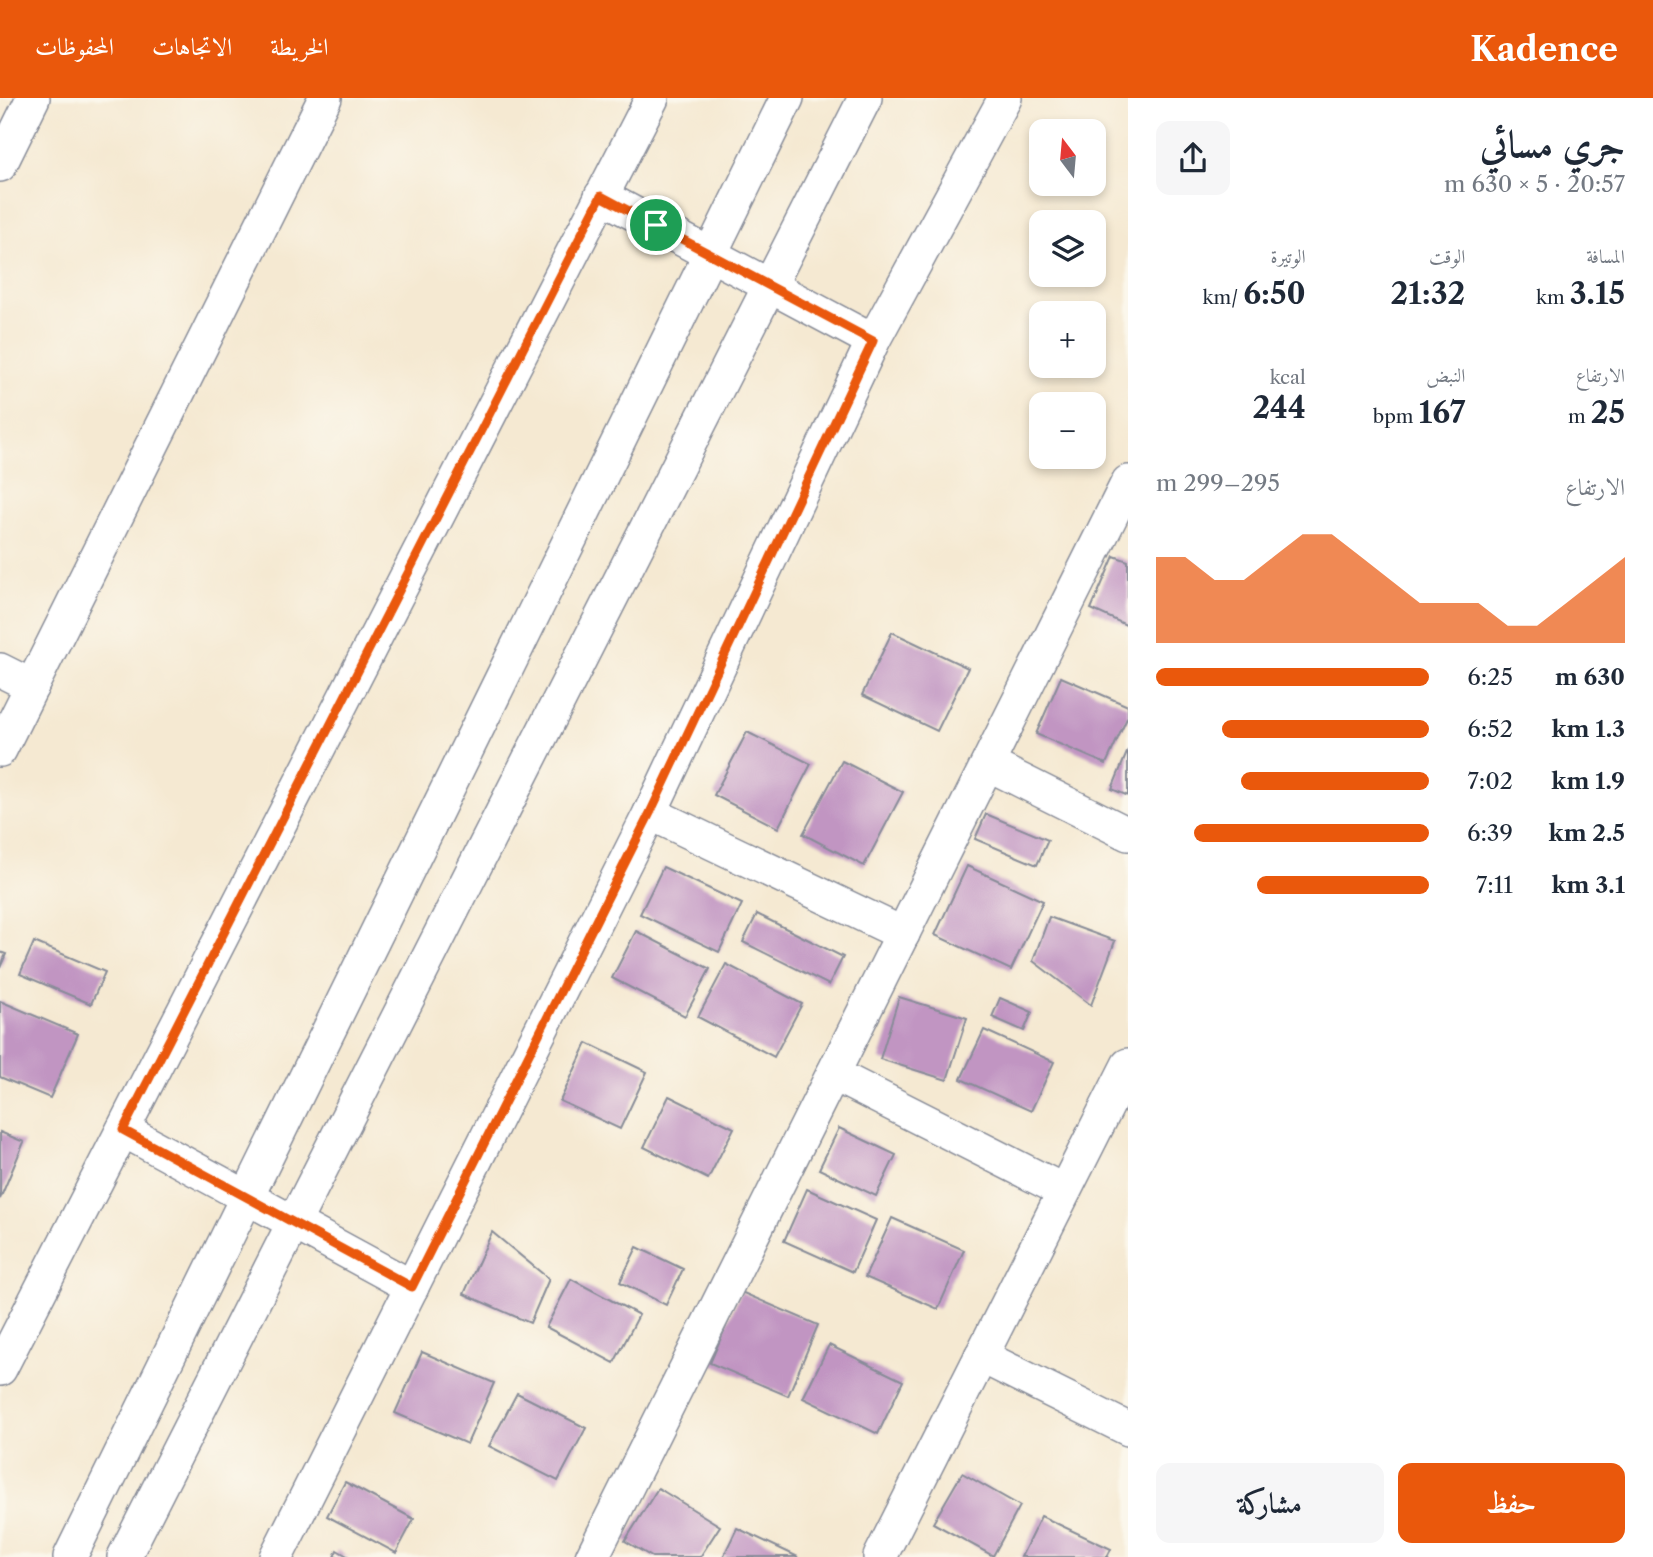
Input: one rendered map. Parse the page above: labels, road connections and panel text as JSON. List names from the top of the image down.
{
  "north": "top",
  "page": {
    "header": "Kadence",
    "nav": ["الخريطة", "الاتجاهات", "المحفوظات"],
    "heading": ["جري مسائي", "20:57 · 5 × 630 m"],
    "map_buttons": ["+", "−"],
    "stats": [
      ["المسافة", "3.15 km"],
      ["الوقت", "21:32"],
      ["الوتيرة", "6:50 /km"],
      ["الارتفاع", "25 m"],
      ["النبض", "167 bpm"],
      ["kcal", "244"]
    ],
    "chart": ["الارتفاع", "295–299 m"],
    "list": [
      {
        "name": "630 m",
        "note": "6:25"
      },
      {
        "name": "1.3 km",
        "note": "6:52"
      },
      {
        "name": "1.9 km",
        "note": "7:02"
      },
      {
        "name": "2.5 km",
        "note": "6:39"
      },
      {
        "name": "3.1 km",
        "note": "7:11"
      }
    ],
    "buttons": ["حفظ", "مشاركة"]
  }
}
